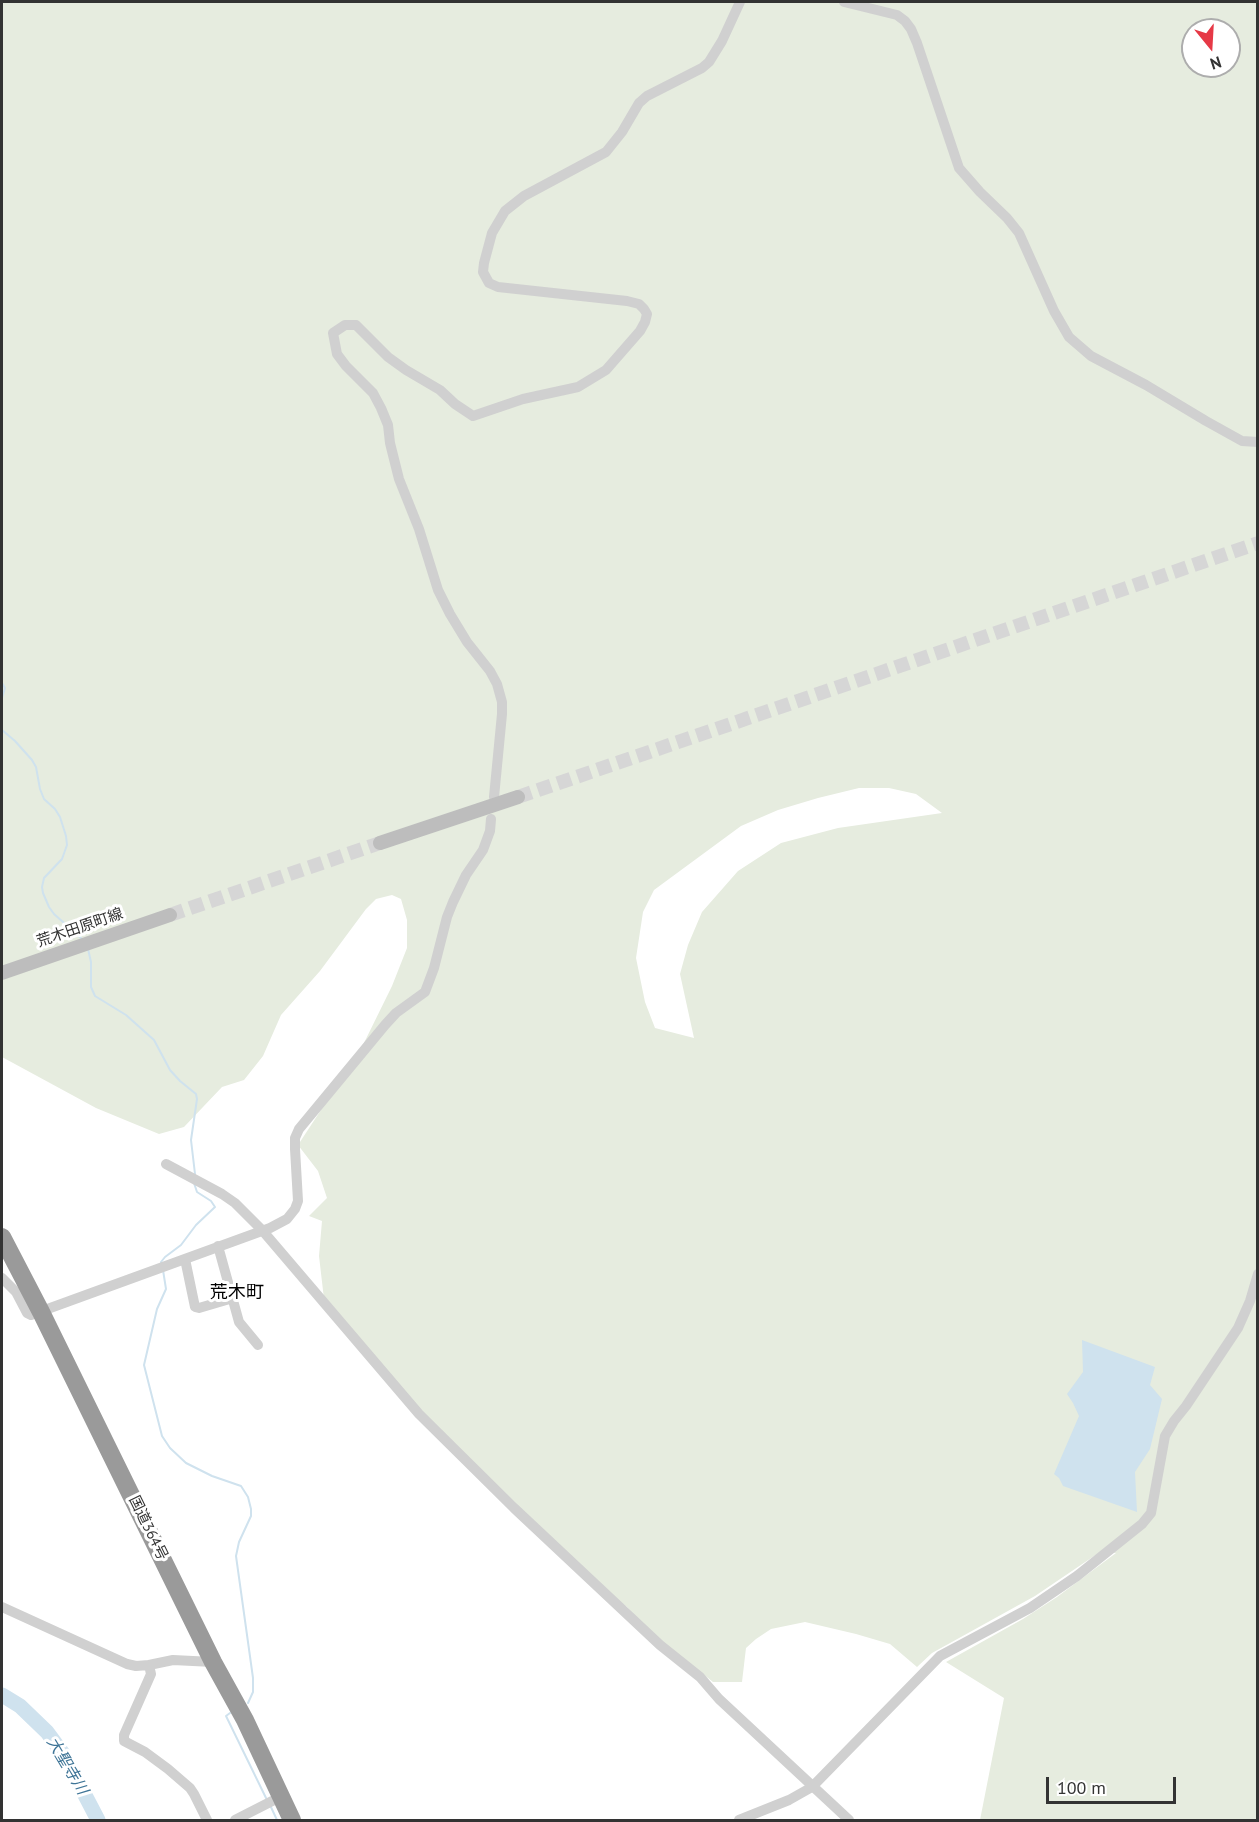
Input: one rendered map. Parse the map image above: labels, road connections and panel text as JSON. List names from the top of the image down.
{
  "streets": {
    "highway": ["国道364号"],
    "main road": ["荒木田原町線"]
  },
  "districts": ["荒木町"],
  "water": ["大聖寺川"],
  "scale_bar": "100 m",
  "north": "bottom"
}
